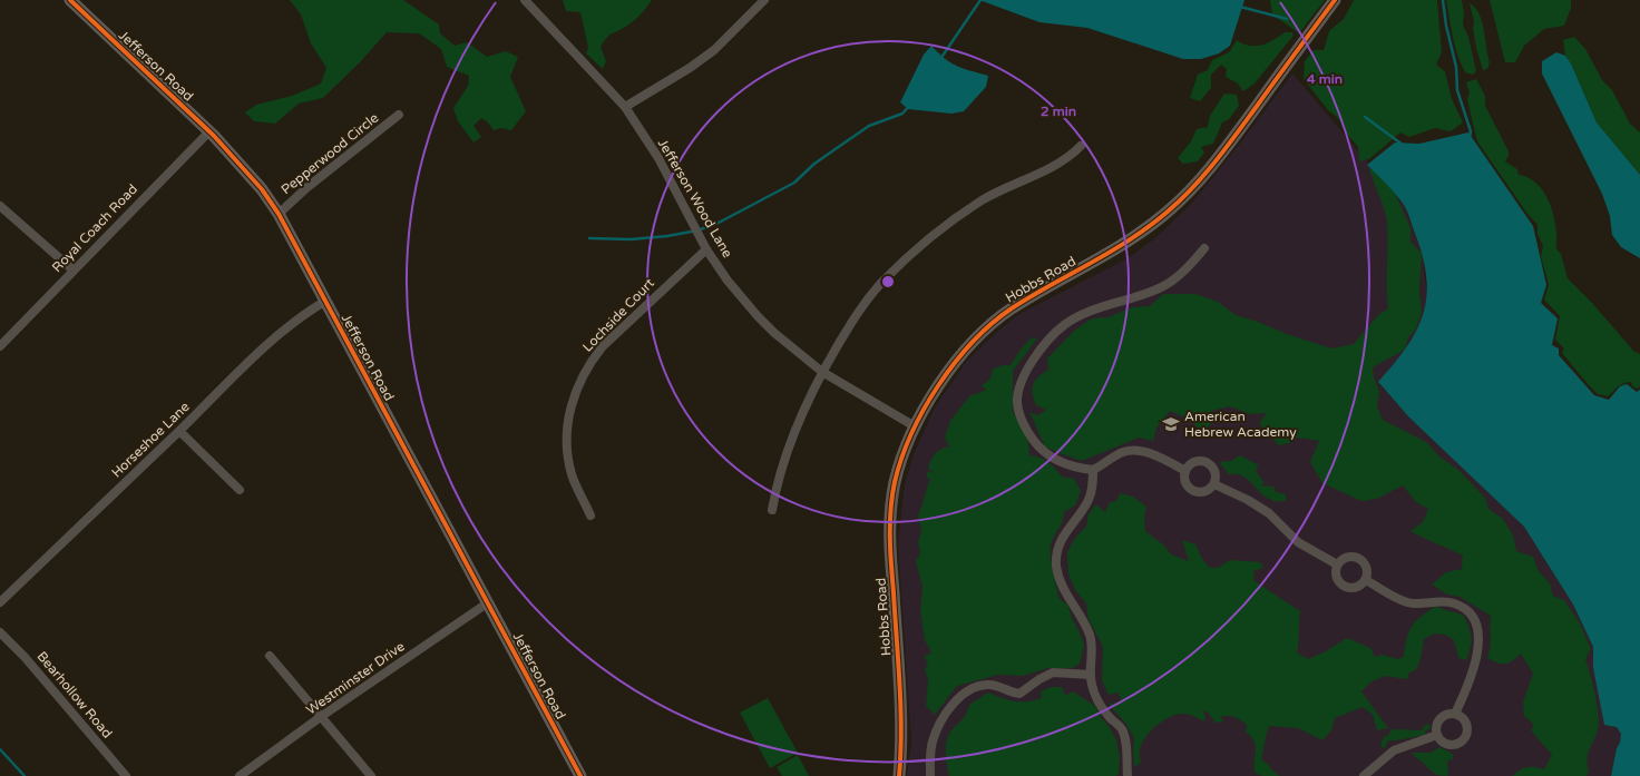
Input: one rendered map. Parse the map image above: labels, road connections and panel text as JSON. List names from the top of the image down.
{
  "streets": {
    "street": [
      "Jefferson Road",
      "Pepperwood Circle",
      "Jefferson Wood Lane",
      "Royal Coach Road",
      "Hobbs Road",
      "Lochside Court",
      "Horseshoe Lane",
      "Westminster Drive",
      "Bearhollow Road"
    ]
  },
  "crossings": [
    ["Jefferson Road", "Pepperwood Circle"],
    ["Jefferson Road", "Royal Coach Road"],
    ["Jefferson Road", "Horseshoe Lane"],
    ["Jefferson Road", "Westminster Drive"],
    ["Jefferson Wood Lane", "Hobbs Road"],
    ["Jefferson Wood Lane", "Lochside Court"]
  ],
  "places": {
    "school or university": ["American Hebrew Academy"]
  },
  "rings": ["4 min", "2 min"]
}
